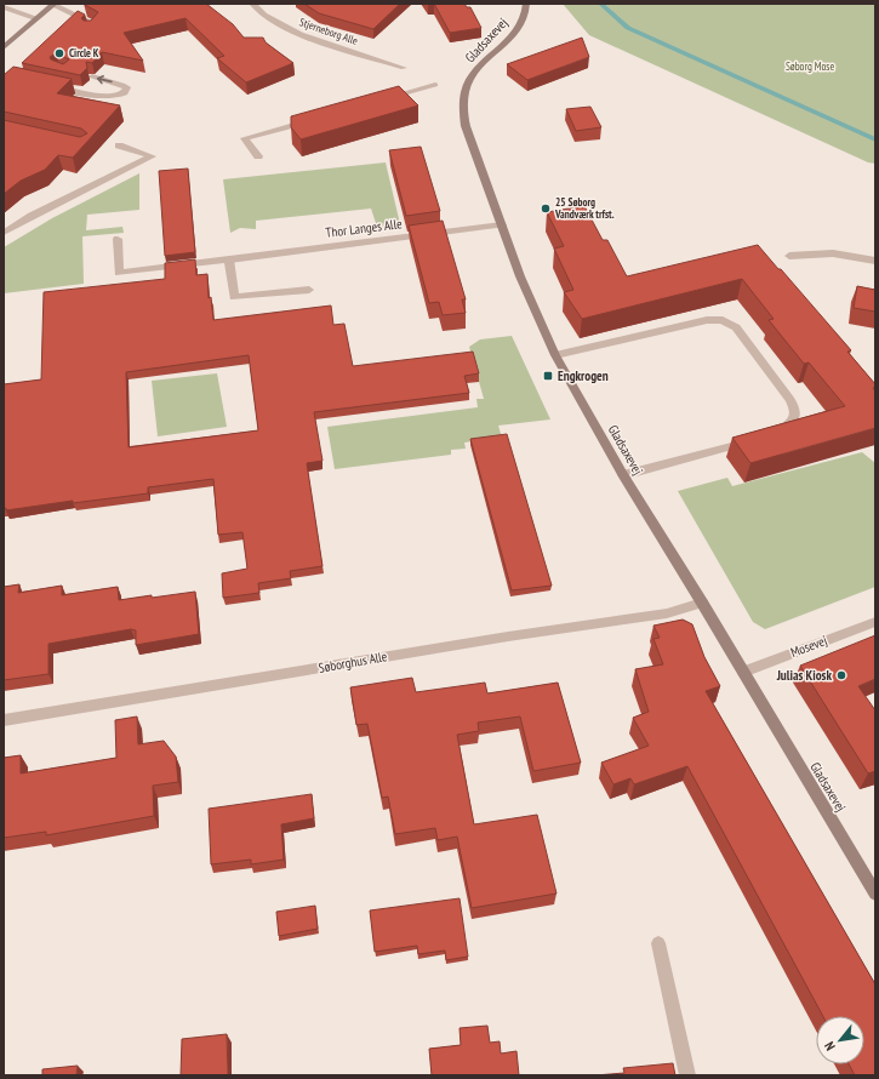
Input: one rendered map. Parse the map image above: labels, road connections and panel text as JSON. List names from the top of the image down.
{
  "streets": {
    "street": [
      "Stjerneborg Alle",
      "Gladsaxevej",
      "Thor Langes Alle",
      "Mosevej",
      "Søborghus Alle"
    ]
  },
  "crossings": [
    ["Gladsaxevej", "Thor Langes Alle"],
    ["Gladsaxevej", "Mosevej"],
    ["Gladsaxevej", "Søborghus Alle"]
  ],
  "parks": ["Søborg Mose"],
  "places": {
    "other": ["Circle K", "25 Søborg Vandværk trfst.", "Julias Kiosk"],
    "transit": ["Engkrogen"]
  },
  "north": "bottom left"
}
